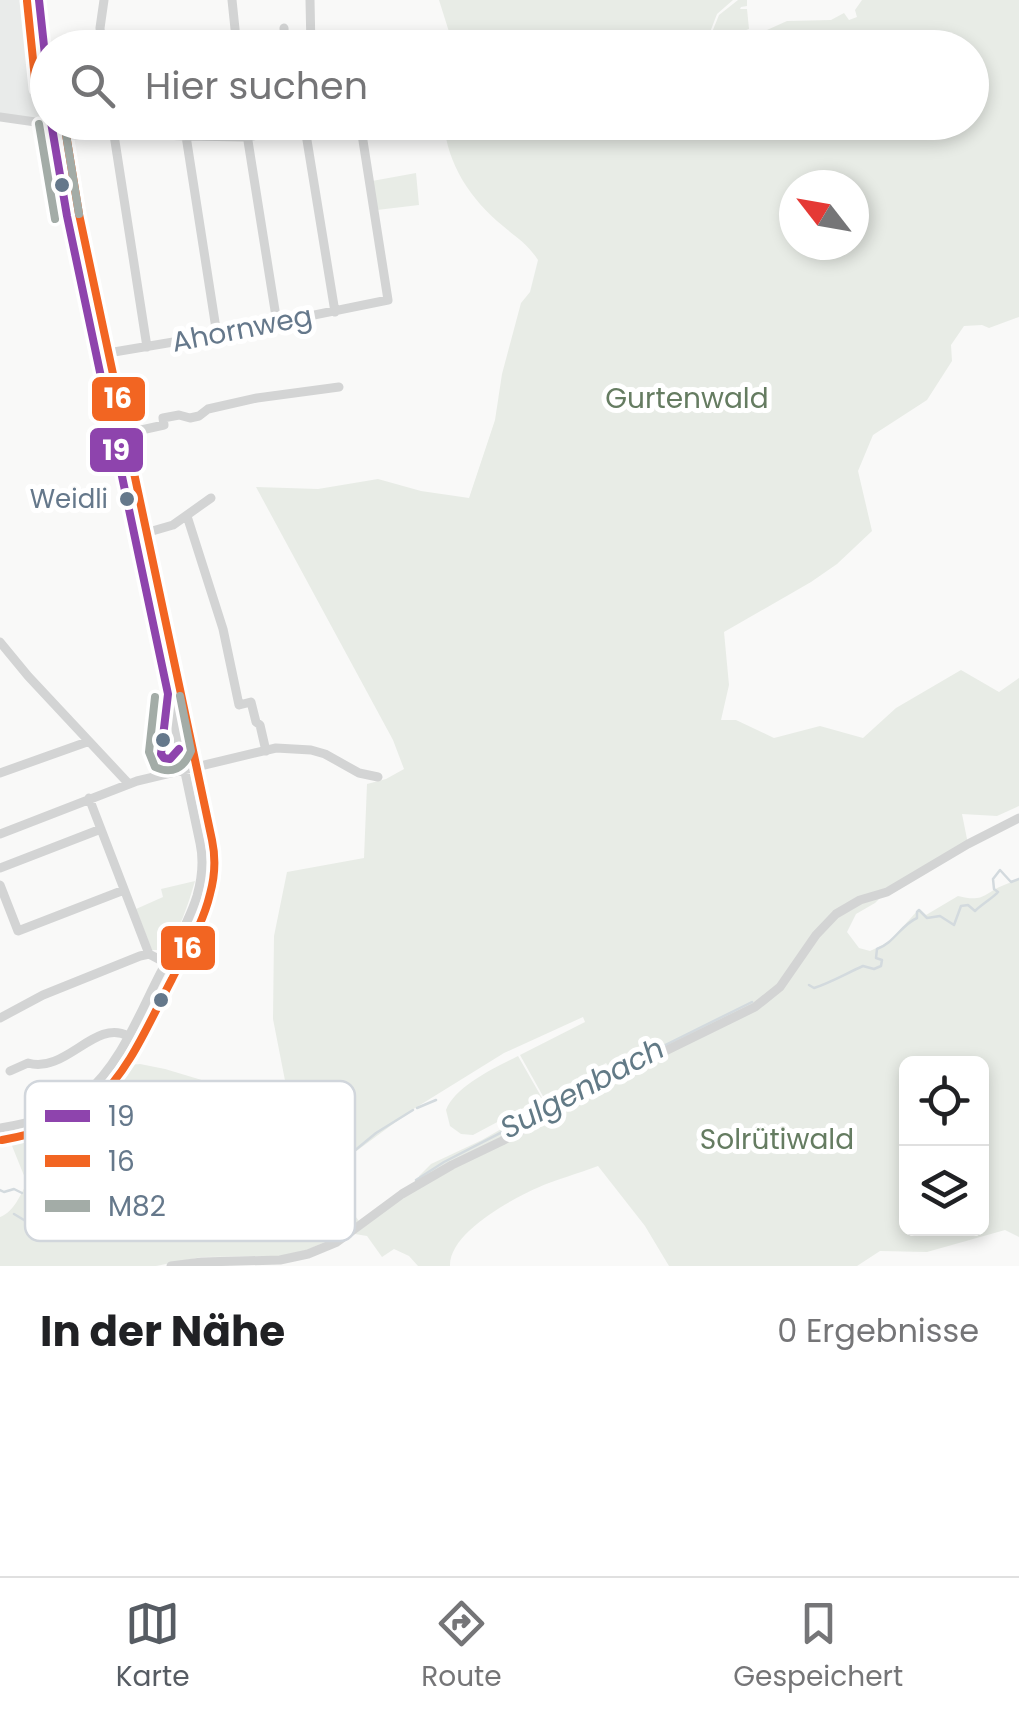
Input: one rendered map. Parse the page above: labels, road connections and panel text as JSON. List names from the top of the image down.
{
  "streets": {
    "street": ["Ahornweg"]
  },
  "water": ["Sulgenbach"],
  "parks": ["Gurtenwald", "Solrütiwald"],
  "places": ["Weidli"],
  "lines": ["transit line 19", "transit line 16", "transit line M82"],
  "legend": ["19", "16", "M82"],
  "north": "top left",
  "page": {
    "search": "Hier suchen",
    "heading": ["In der Nähe", "0 Ergebnisse"],
    "nav": ["Karte", "Route", "Gespeichert"]
  }
}
